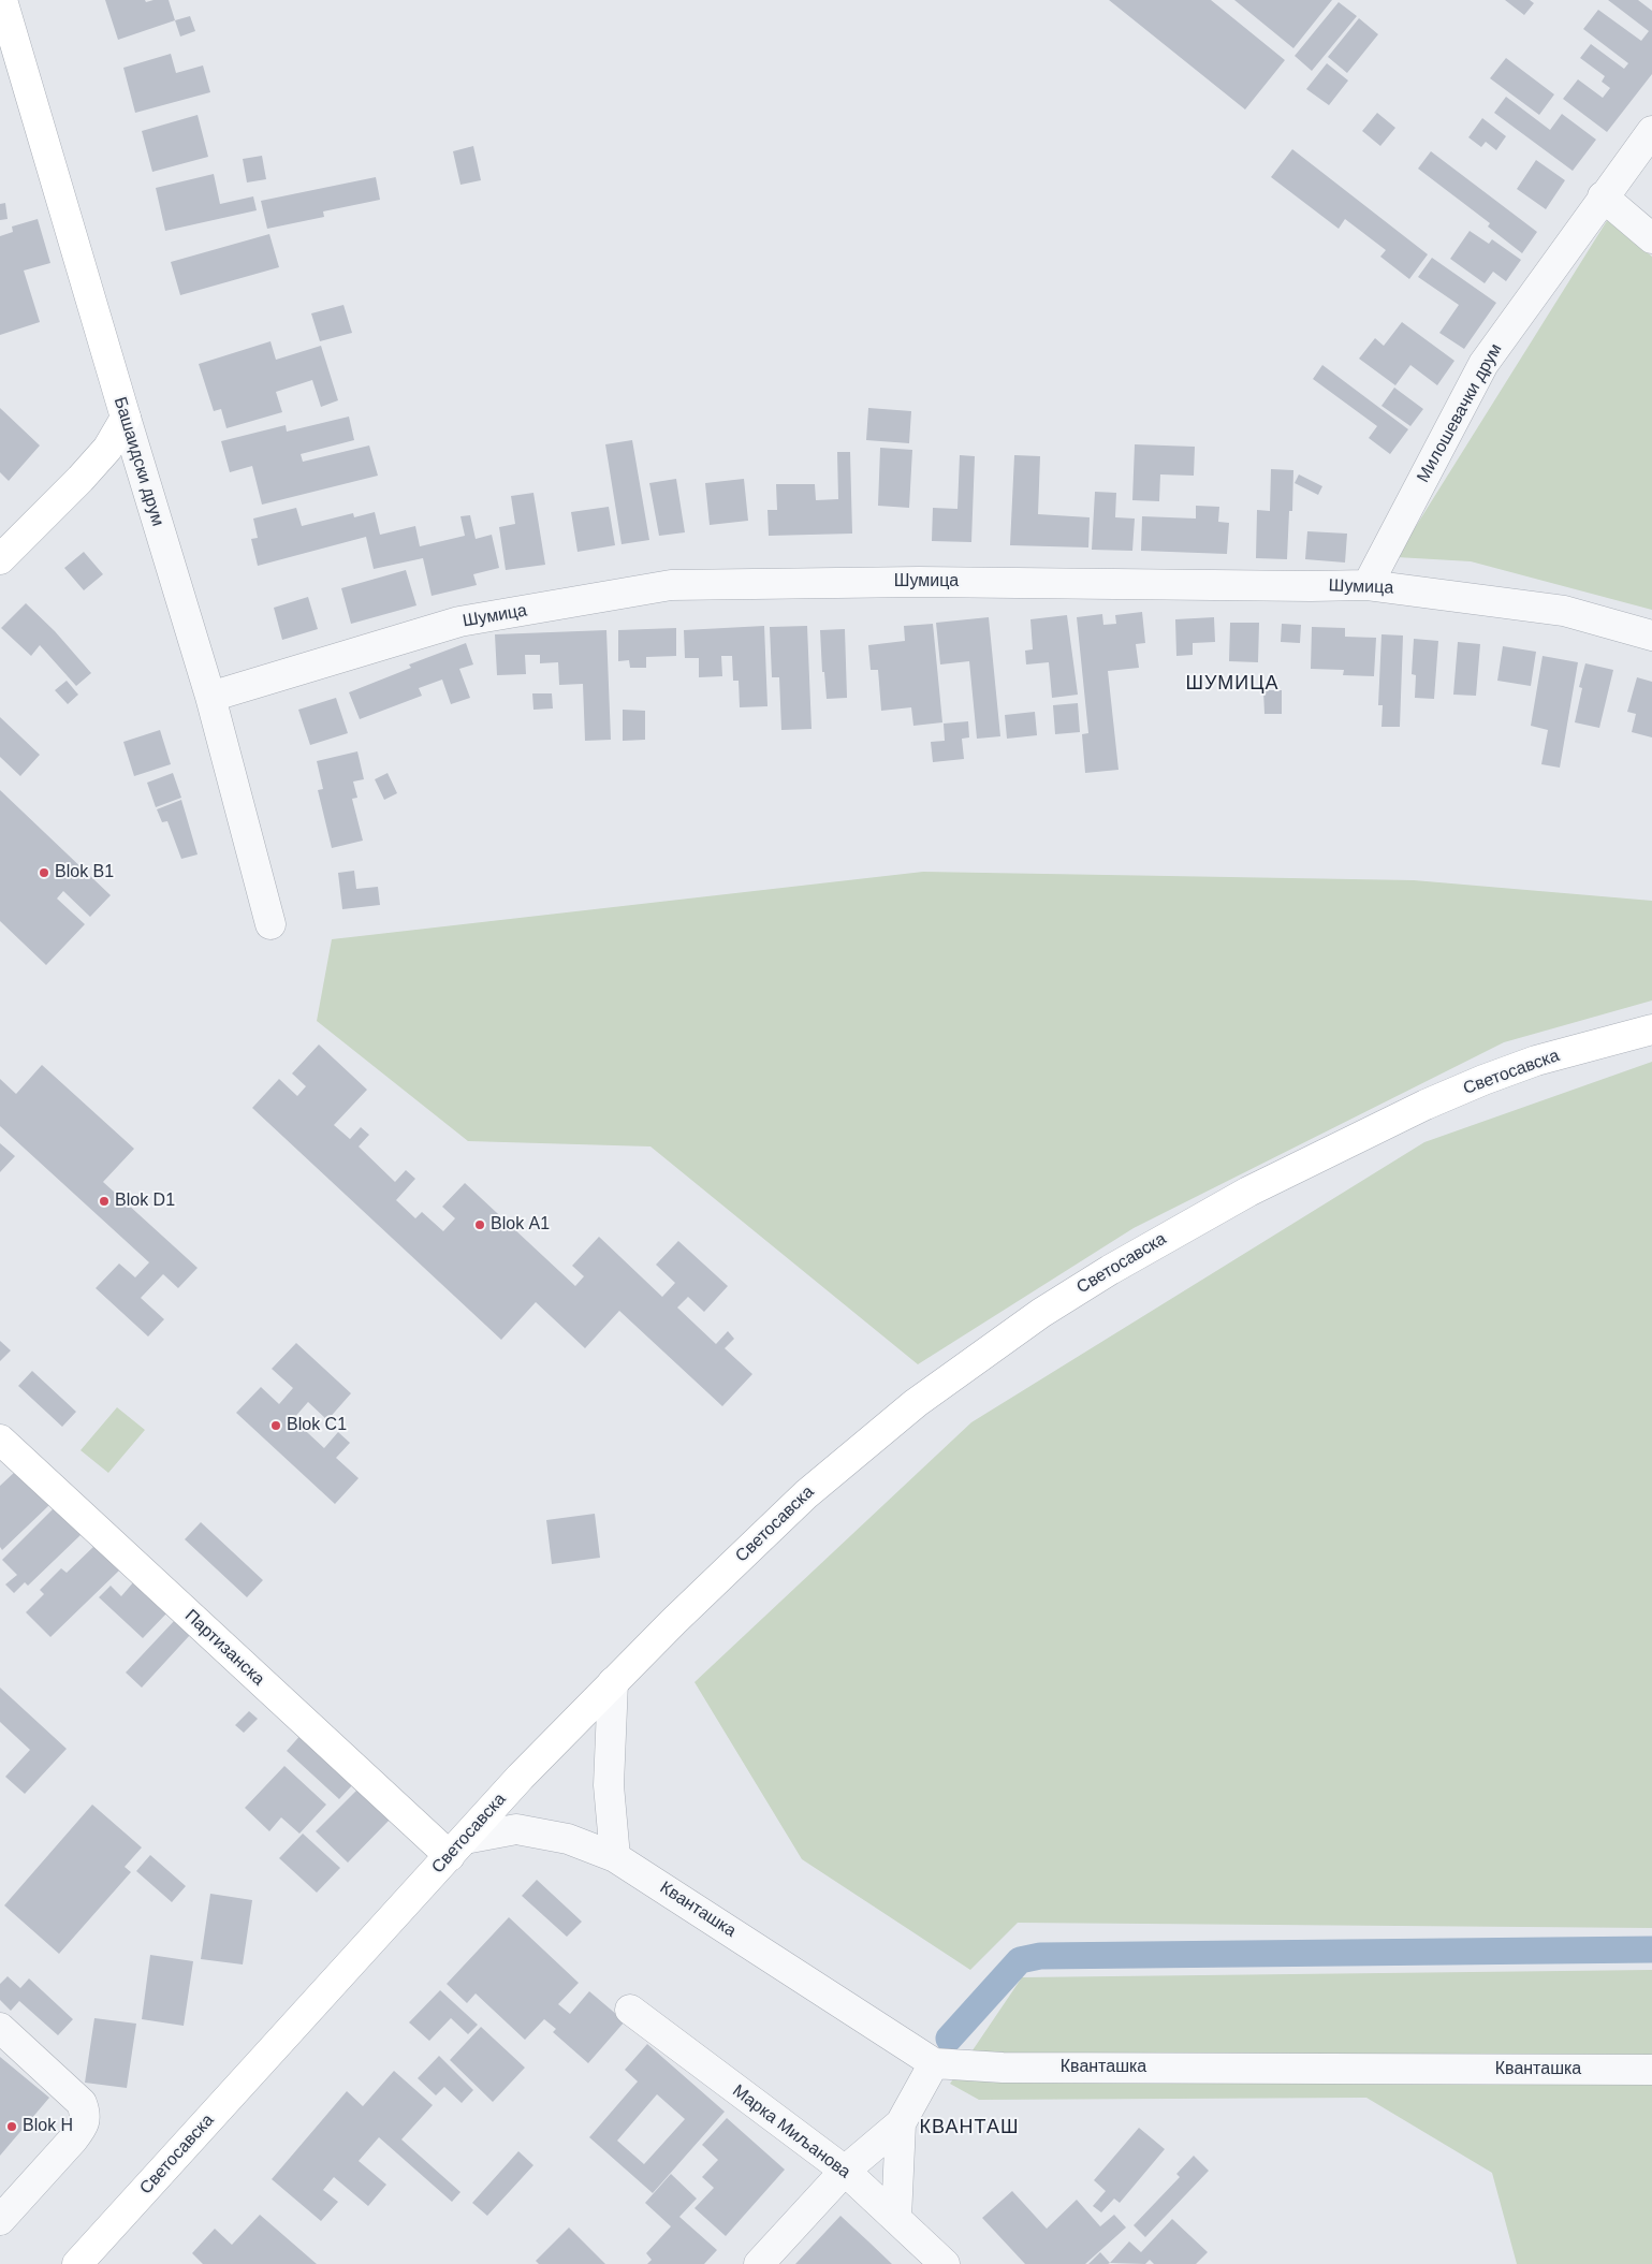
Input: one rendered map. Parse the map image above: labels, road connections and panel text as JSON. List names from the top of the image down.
{
  "streets": {
    "main road": ["Башаидски друм", "Светосавска", "Партизанска"],
    "street": [
      "Милошевачки друм",
      "Шумица",
      "Кванташка",
      "Марка Миљанова"
    ]
  },
  "crossings": [
    ["Милошевачки друм", "Шумица"],
    ["Башаидски друм", "Шумица"],
    ["Светосавска", "Партизанска"],
    ["Светосавска", "Кванташка"],
    ["Партизанска", "Кванташка"]
  ],
  "districts": ["ШУМИЦА", "КВАНТАШ"],
  "places": [
    "Blok B1",
    "Blok D1",
    "Blok A1",
    "Blok C1",
    "Blok H"
  ]
}
